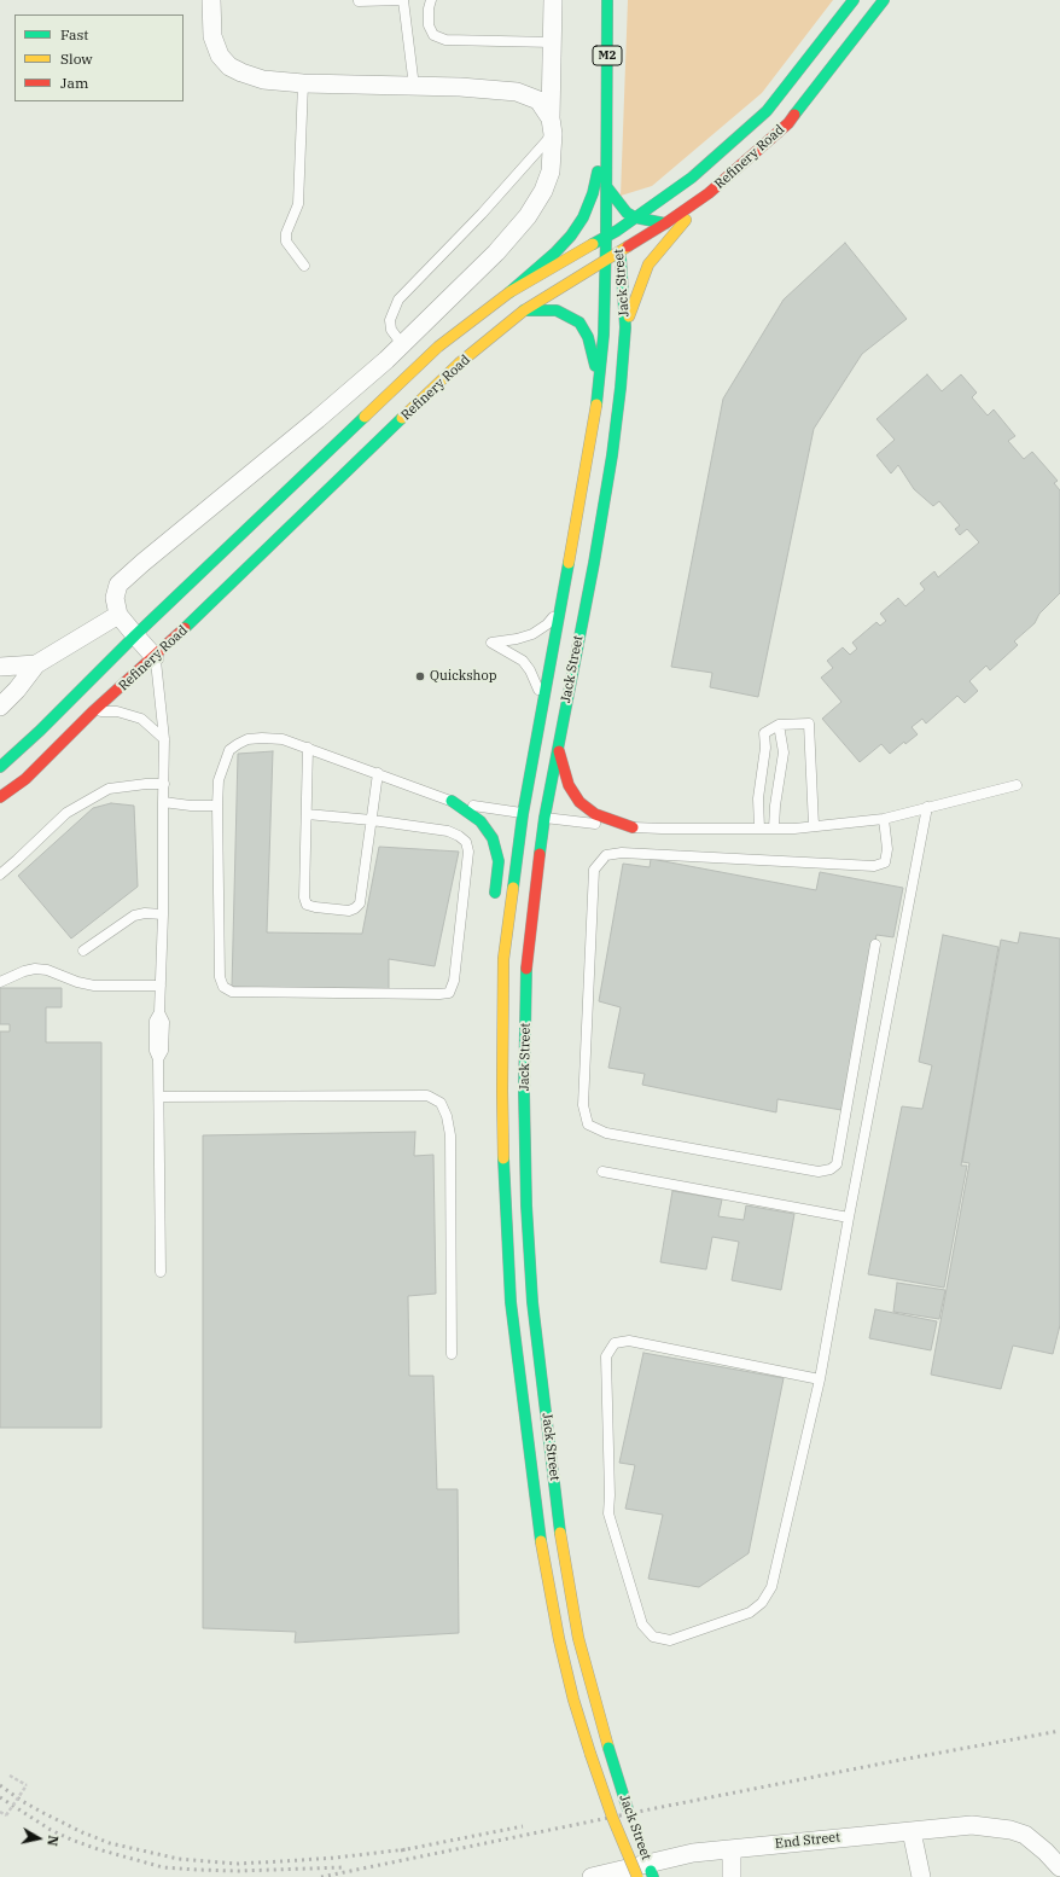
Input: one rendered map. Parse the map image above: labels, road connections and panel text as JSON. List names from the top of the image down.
{
  "streets": {
    "main road": ["M2", "Refinery Road", "Jack Street"],
    "street": ["End Street"]
  },
  "crossings": [
    ["M2", "Jack Street"],
    ["Refinery Road", "Jack Street"]
  ],
  "places": ["Quickshop"],
  "legend": ["Fast", "Slow", "Jam"],
  "north": "right"
}
